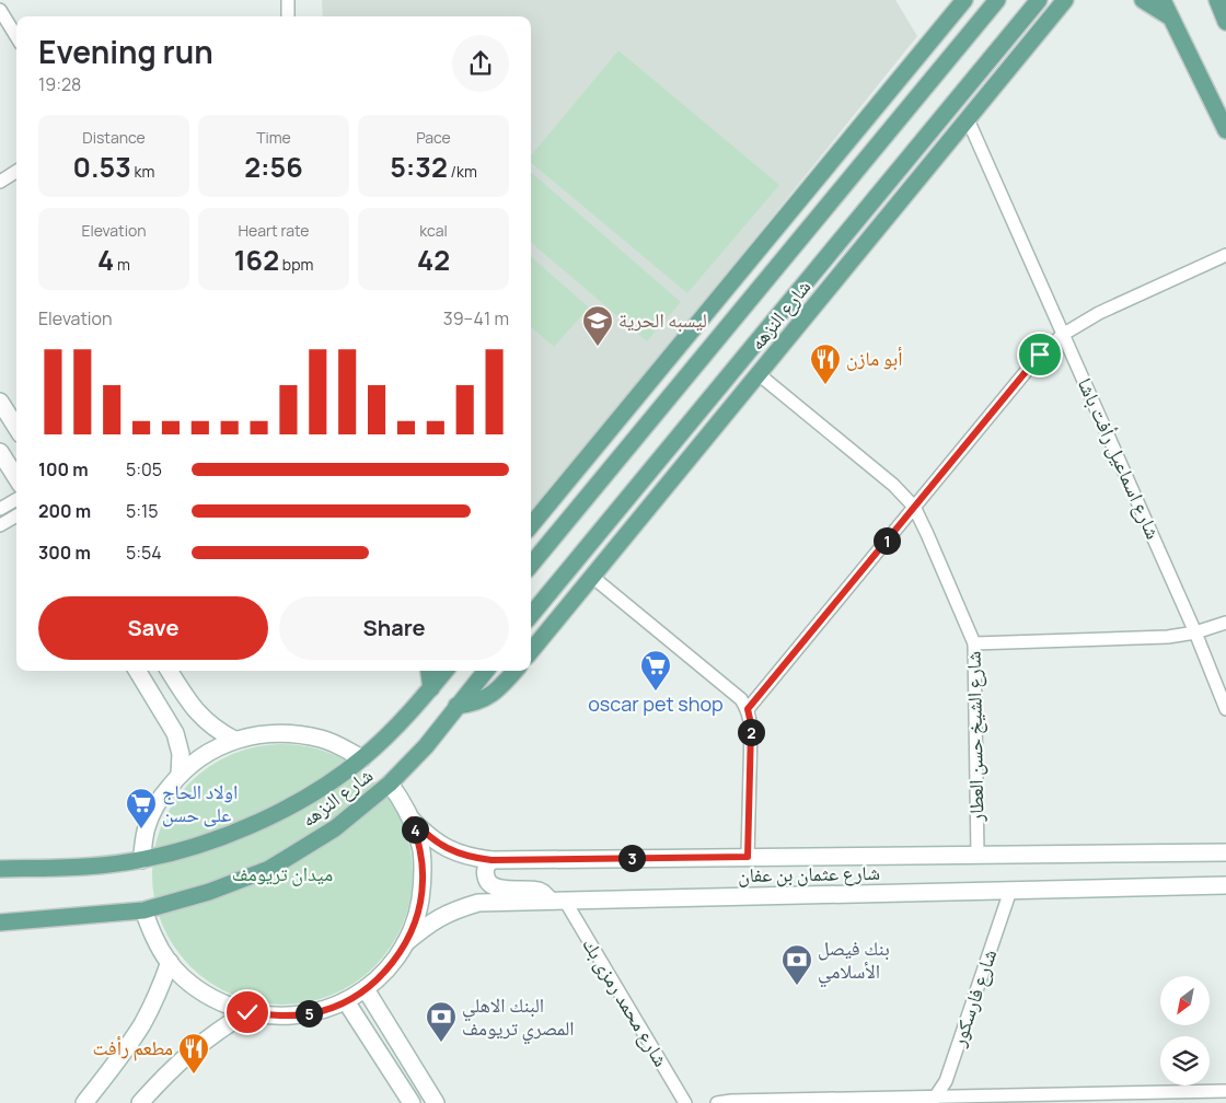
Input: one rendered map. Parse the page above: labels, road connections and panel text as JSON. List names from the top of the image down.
{
  "streets": {
    "main road": ["شارع النزهه", "شارع عثمان بن عفان"],
    "street": [
      "شارع اسماعيل رأفت باشا",
      "شارع الشيخ حسن العطار",
      "شارع فارسكور",
      "شارع محمد رمزى بك"
    ]
  },
  "crossings": [
    ["شارع النزهه", "شارع اسماعيل رأفت باشا"],
    ["شارع النزهه", "شارع الشيخ حسن العطار"],
    ["شارع الشيخ حسن العطار", "شارع عثمان بن عفان"],
    ["شارع عثمان بن عفان", "شارع فارسكور"],
    ["شارع عثمان بن عفان", "شارع محمد رمزى بك"]
  ],
  "parks": ["ميدان تريومف"],
  "places": {
    "school or university": ["ليسبه الحرية"],
    "restaurant": ["أبو مازن", "مطعم رأفت"],
    "supermarket": ["oscar pet shop", "اولاد الحاج على حسن"],
    "bank": ["بنك فيصل الأسلامي", "البنك الاهلي المصري تريومف"]
  },
  "north": "bottom left",
  "page": {
    "heading": ["Evening run", "19:28"],
    "stats": [
      ["Distance", "0.53 km"],
      ["Time", "2:56"],
      ["Pace", "5:32 /km"],
      ["Elevation", "4 m"],
      ["Heart rate", "162 bpm"],
      ["kcal", "42"]
    ],
    "chart": ["Elevation", "39–41 m"],
    "list": [
      {
        "name": "100 m",
        "note": "5:05"
      },
      {
        "name": "200 m",
        "note": "5:15"
      },
      {
        "name": "300 m",
        "note": "5:54"
      }
    ],
    "pins": [
      "1",
      "2",
      "4",
      "3",
      "5"
    ],
    "buttons": ["Save", "Share"]
  }
}
